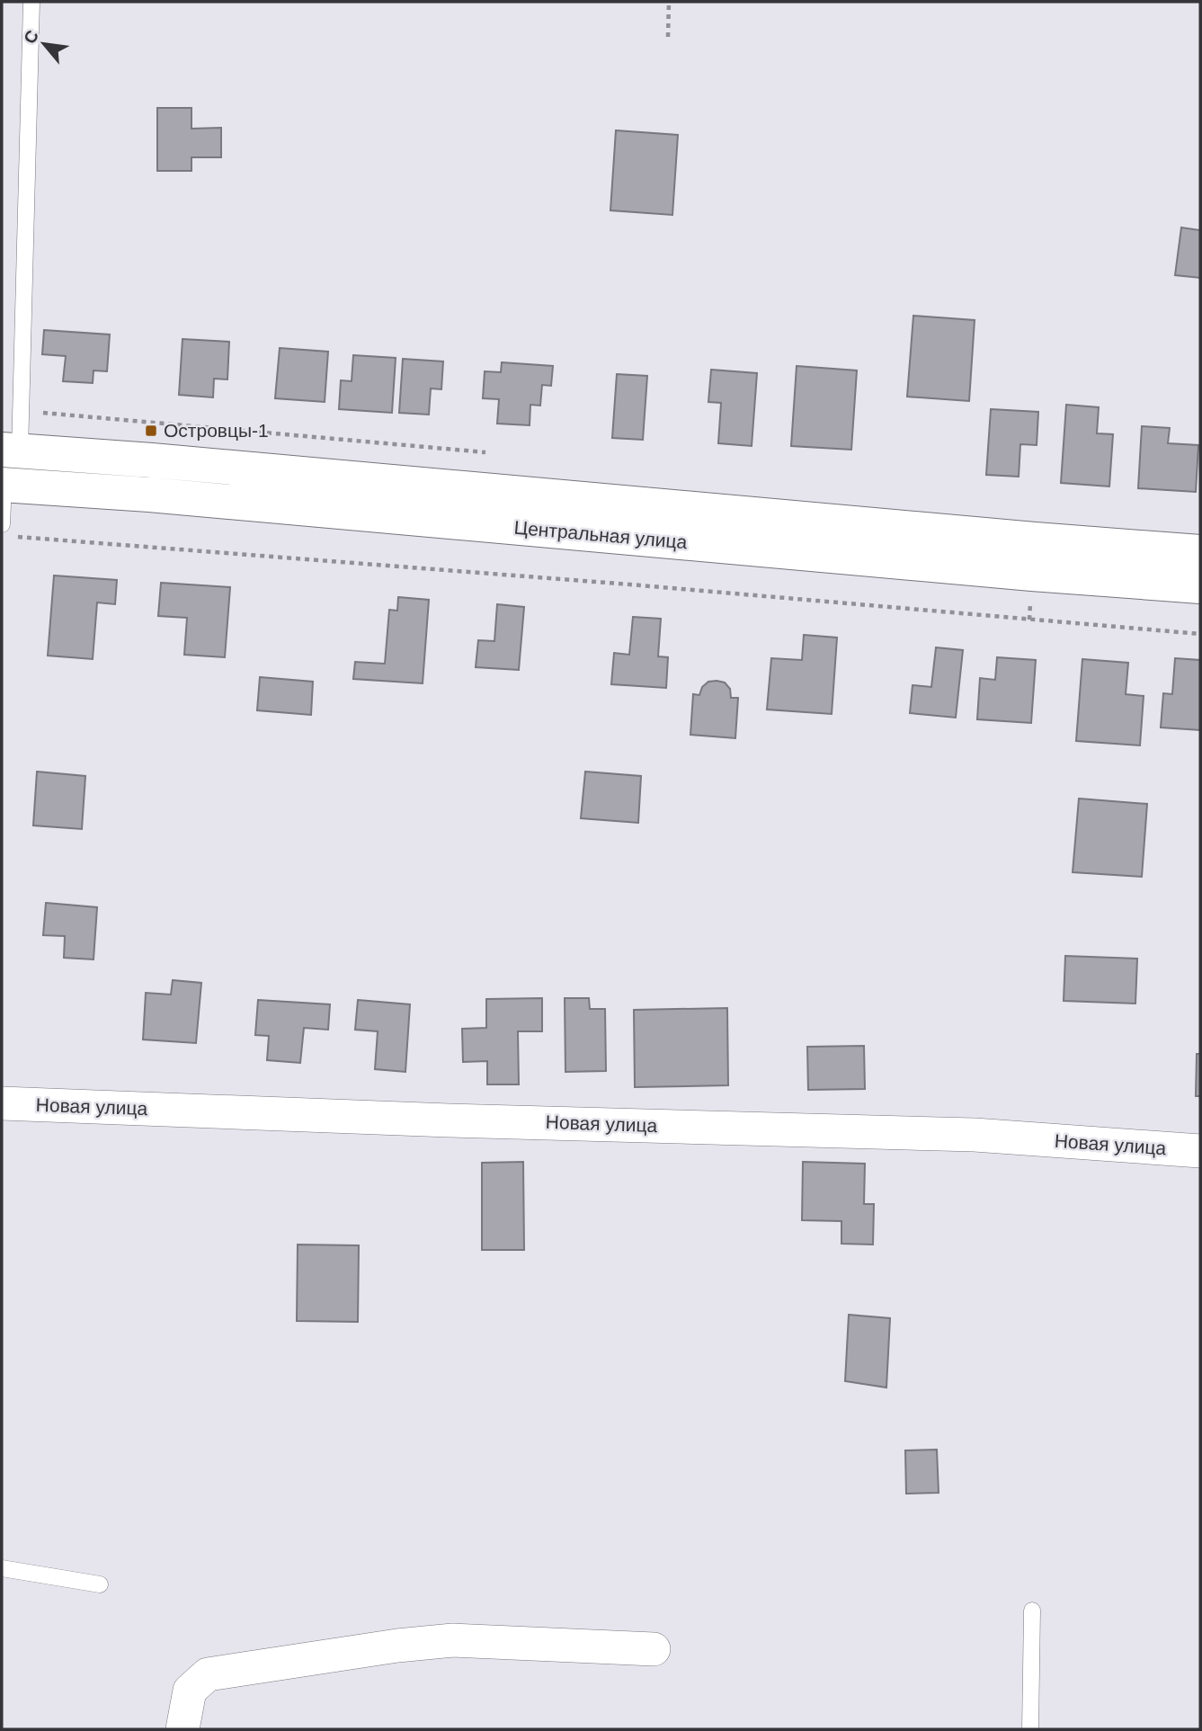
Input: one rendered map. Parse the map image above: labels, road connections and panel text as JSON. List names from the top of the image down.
{
  "streets": {
    "main road": ["Центральная улица"],
    "street": ["Новая улица"]
  },
  "places": {
    "transit": ["Островцы-1"]
  },
  "north": "top left"
}
